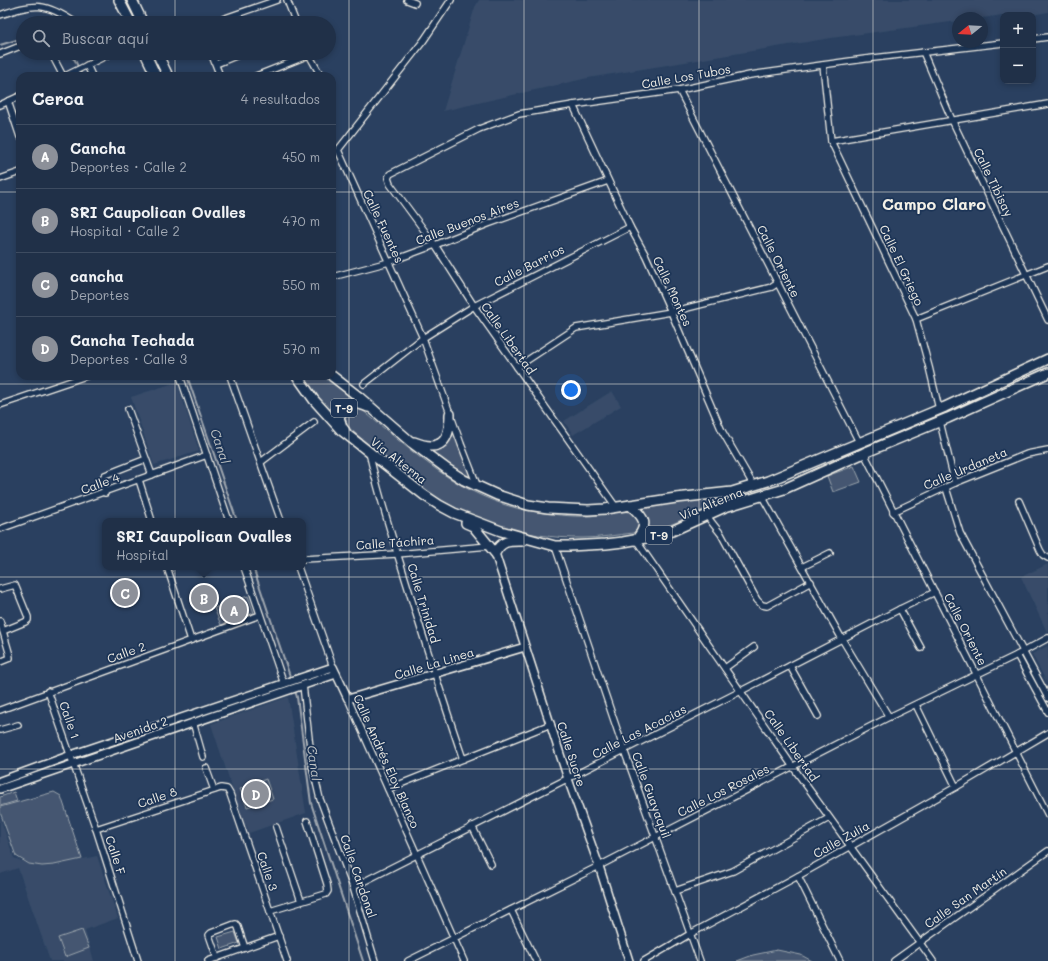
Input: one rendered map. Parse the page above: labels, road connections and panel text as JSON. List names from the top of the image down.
{
  "streets": {
    "highway": ["T-9", "Vía Alterna"],
    "street": [
      "Calle Los Tubos",
      "Calle Tibisay",
      "Calle Buenos Aires",
      "Calle Fuentes",
      "Calle Oriente",
      "Calle Barrios",
      "Calle El Griego",
      "Calle Montes",
      "Calle Libertad",
      "Calle Urdaneta",
      "Calle 4",
      "Calle Táchira",
      "Calle Trinidad",
      "Calle 2",
      "Calle La Linea",
      "Calle 1",
      "Avenida 2",
      "Calle Las Acacias",
      "Calle Sucre",
      "Calle Andrés Eloy Blanco",
      "Calle Los Rosales",
      "Calle Guayaquil",
      "Calle 8",
      "Calle Zulia",
      "Calle F",
      "Calle 3",
      "Calle Cardonal",
      "Calle San Martín"
    ]
  },
  "crossings": [
    ["Calle Los Tubos", "Calle Tibisay"],
    ["Calle Los Tubos", "Calle Oriente"],
    ["Calle Los Tubos", "Calle El Griego"],
    ["Calle Los Tubos", "Calle Montes"],
    ["Calle Los Tubos", "Calle Libertad"],
    ["Calle Buenos Aires", "Calle Fuentes"],
    ["Calle Buenos Aires", "Calle Montes"],
    ["Calle Buenos Aires", "Calle Libertad"],
    ["Calle Fuentes", "Calle Barrios"],
    ["Calle Fuentes", "Vía Alterna"],
    ["Calle Oriente", "Vía Alterna"],
    ["Calle Oriente", "Calle Urdaneta"],
    ["Calle Oriente", "Calle Las Acacias"],
    ["Calle Oriente", "Calle Los Rosales"],
    ["Calle Oriente", "Calle Zulia"],
    ["Calle Barrios", "Calle Montes"],
    ["Calle Barrios", "Calle Libertad"],
    ["Calle El Griego", "Vía Alterna"],
    ["Calle Montes", "Vía Alterna"],
    ["Calle Libertad", "T-9"],
    ["Calle Libertad", "Vía Alterna"],
    ["Calle Libertad", "Calle Las Acacias"],
    ["Calle Libertad", "Calle Los Rosales"],
    ["Calle Libertad", "Calle Zulia"],
    ["Calle Libertad", "Calle San Martín"],
    ["T-9", "Vía Alterna"],
    ["Vía Alterna", "Calle Trinidad"],
    ["Vía Alterna", "Calle Guayaquil"],
    ["Calle Táchira", "Calle Trinidad"],
    ["Calle Táchira", "Calle Sucre"],
    ["Calle Trinidad", "Calle La Linea"],
    ["Calle 2", "Calle 1"],
    ["Calle La Linea", "Calle Sucre"],
    ["Calle La Linea", "Calle Andrés Eloy Blanco"],
    ["Calle 1", "Avenida 2"],
    ["Calle 1", "Calle F"],
    ["Avenida 2", "Calle F"],
    ["Avenida 2", "Calle Cardonal"],
    ["Calle Las Acacias", "Calle Sucre"],
    ["Calle Las Acacias", "Calle Andrés Eloy Blanco"],
    ["Calle Las Acacias", "Calle Guayaquil"],
    ["Calle Las Acacias", "Calle Cardonal"],
    ["Calle Sucre", "Calle Los Rosales"],
    ["Calle Andrés Eloy Blanco", "Calle Los Rosales"],
    ["Calle Los Rosales", "Calle Guayaquil"],
    ["Calle Guayaquil", "Calle Zulia"],
    ["Calle 8", "Calle F"],
    ["Calle 8", "Calle 3"]
  ],
  "districts": ["Campo Claro"],
  "water": ["Canal"],
  "north": "left",
  "page": {
    "map_buttons": ["+", "−"],
    "search": "Buscar aquí",
    "heading": ["Cerca", "4 resultados"],
    "list": [
      {
        "mark": "A",
        "name": "Cancha",
        "note": "Deportes · Calle 2",
        "value": "450 m"
      },
      {
        "mark": "B",
        "name": "SRI Caupolican Ovalles",
        "note": "Hospital · Calle 2",
        "value": "470 m"
      },
      {
        "mark": "C",
        "name": "cancha",
        "note": "Deportes",
        "value": "550 m"
      },
      {
        "mark": "D",
        "name": "Cancha Techada",
        "note": "Deportes · Calle 3",
        "value": "570 m"
      }
    ],
    "popup": ["SRI Caupolican Ovalles", "Hospital"],
    "pins": [
      "C",
      "B",
      "A",
      "D"
    ]
  }
}
